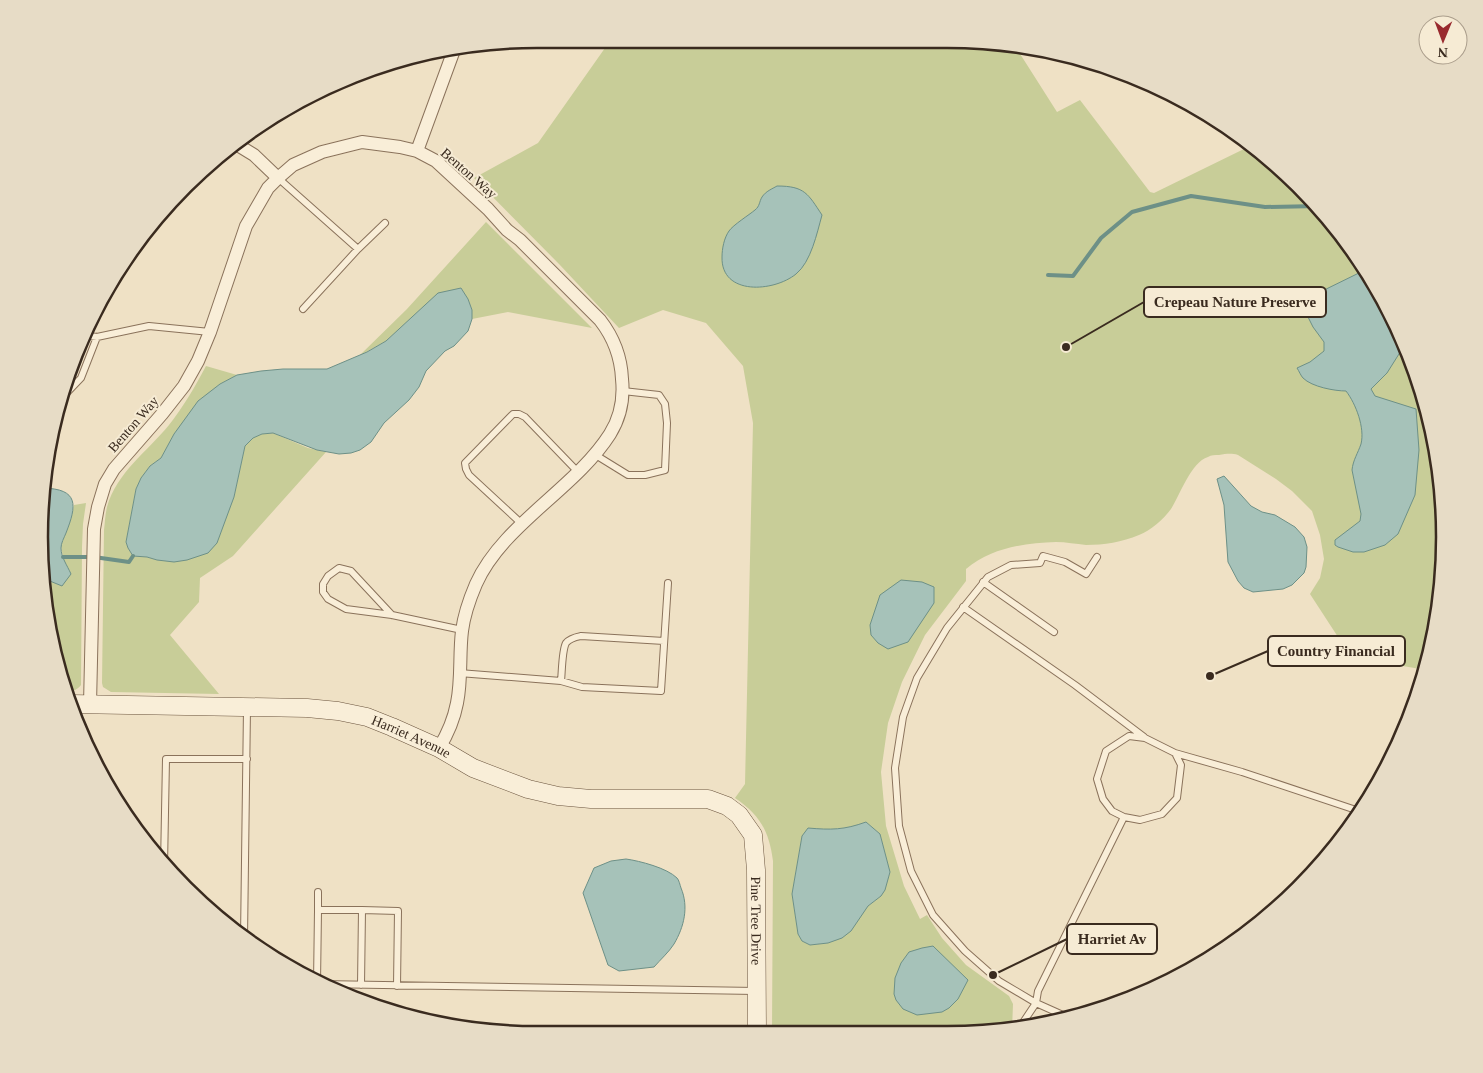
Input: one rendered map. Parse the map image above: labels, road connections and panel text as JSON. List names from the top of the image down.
{
  "streets": {
    "street": ["Benton Way", "Harriet Avenue", "Pine Tree Drive"]
  },
  "crossings": [
    ["Benton Way", "Harriet Avenue"],
    ["Harriet Avenue", "Pine Tree Drive"]
  ],
  "places": ["Crepeau Nature Preserve", "Country Financial", "Harriet Av"],
  "north": "bottom"
}
